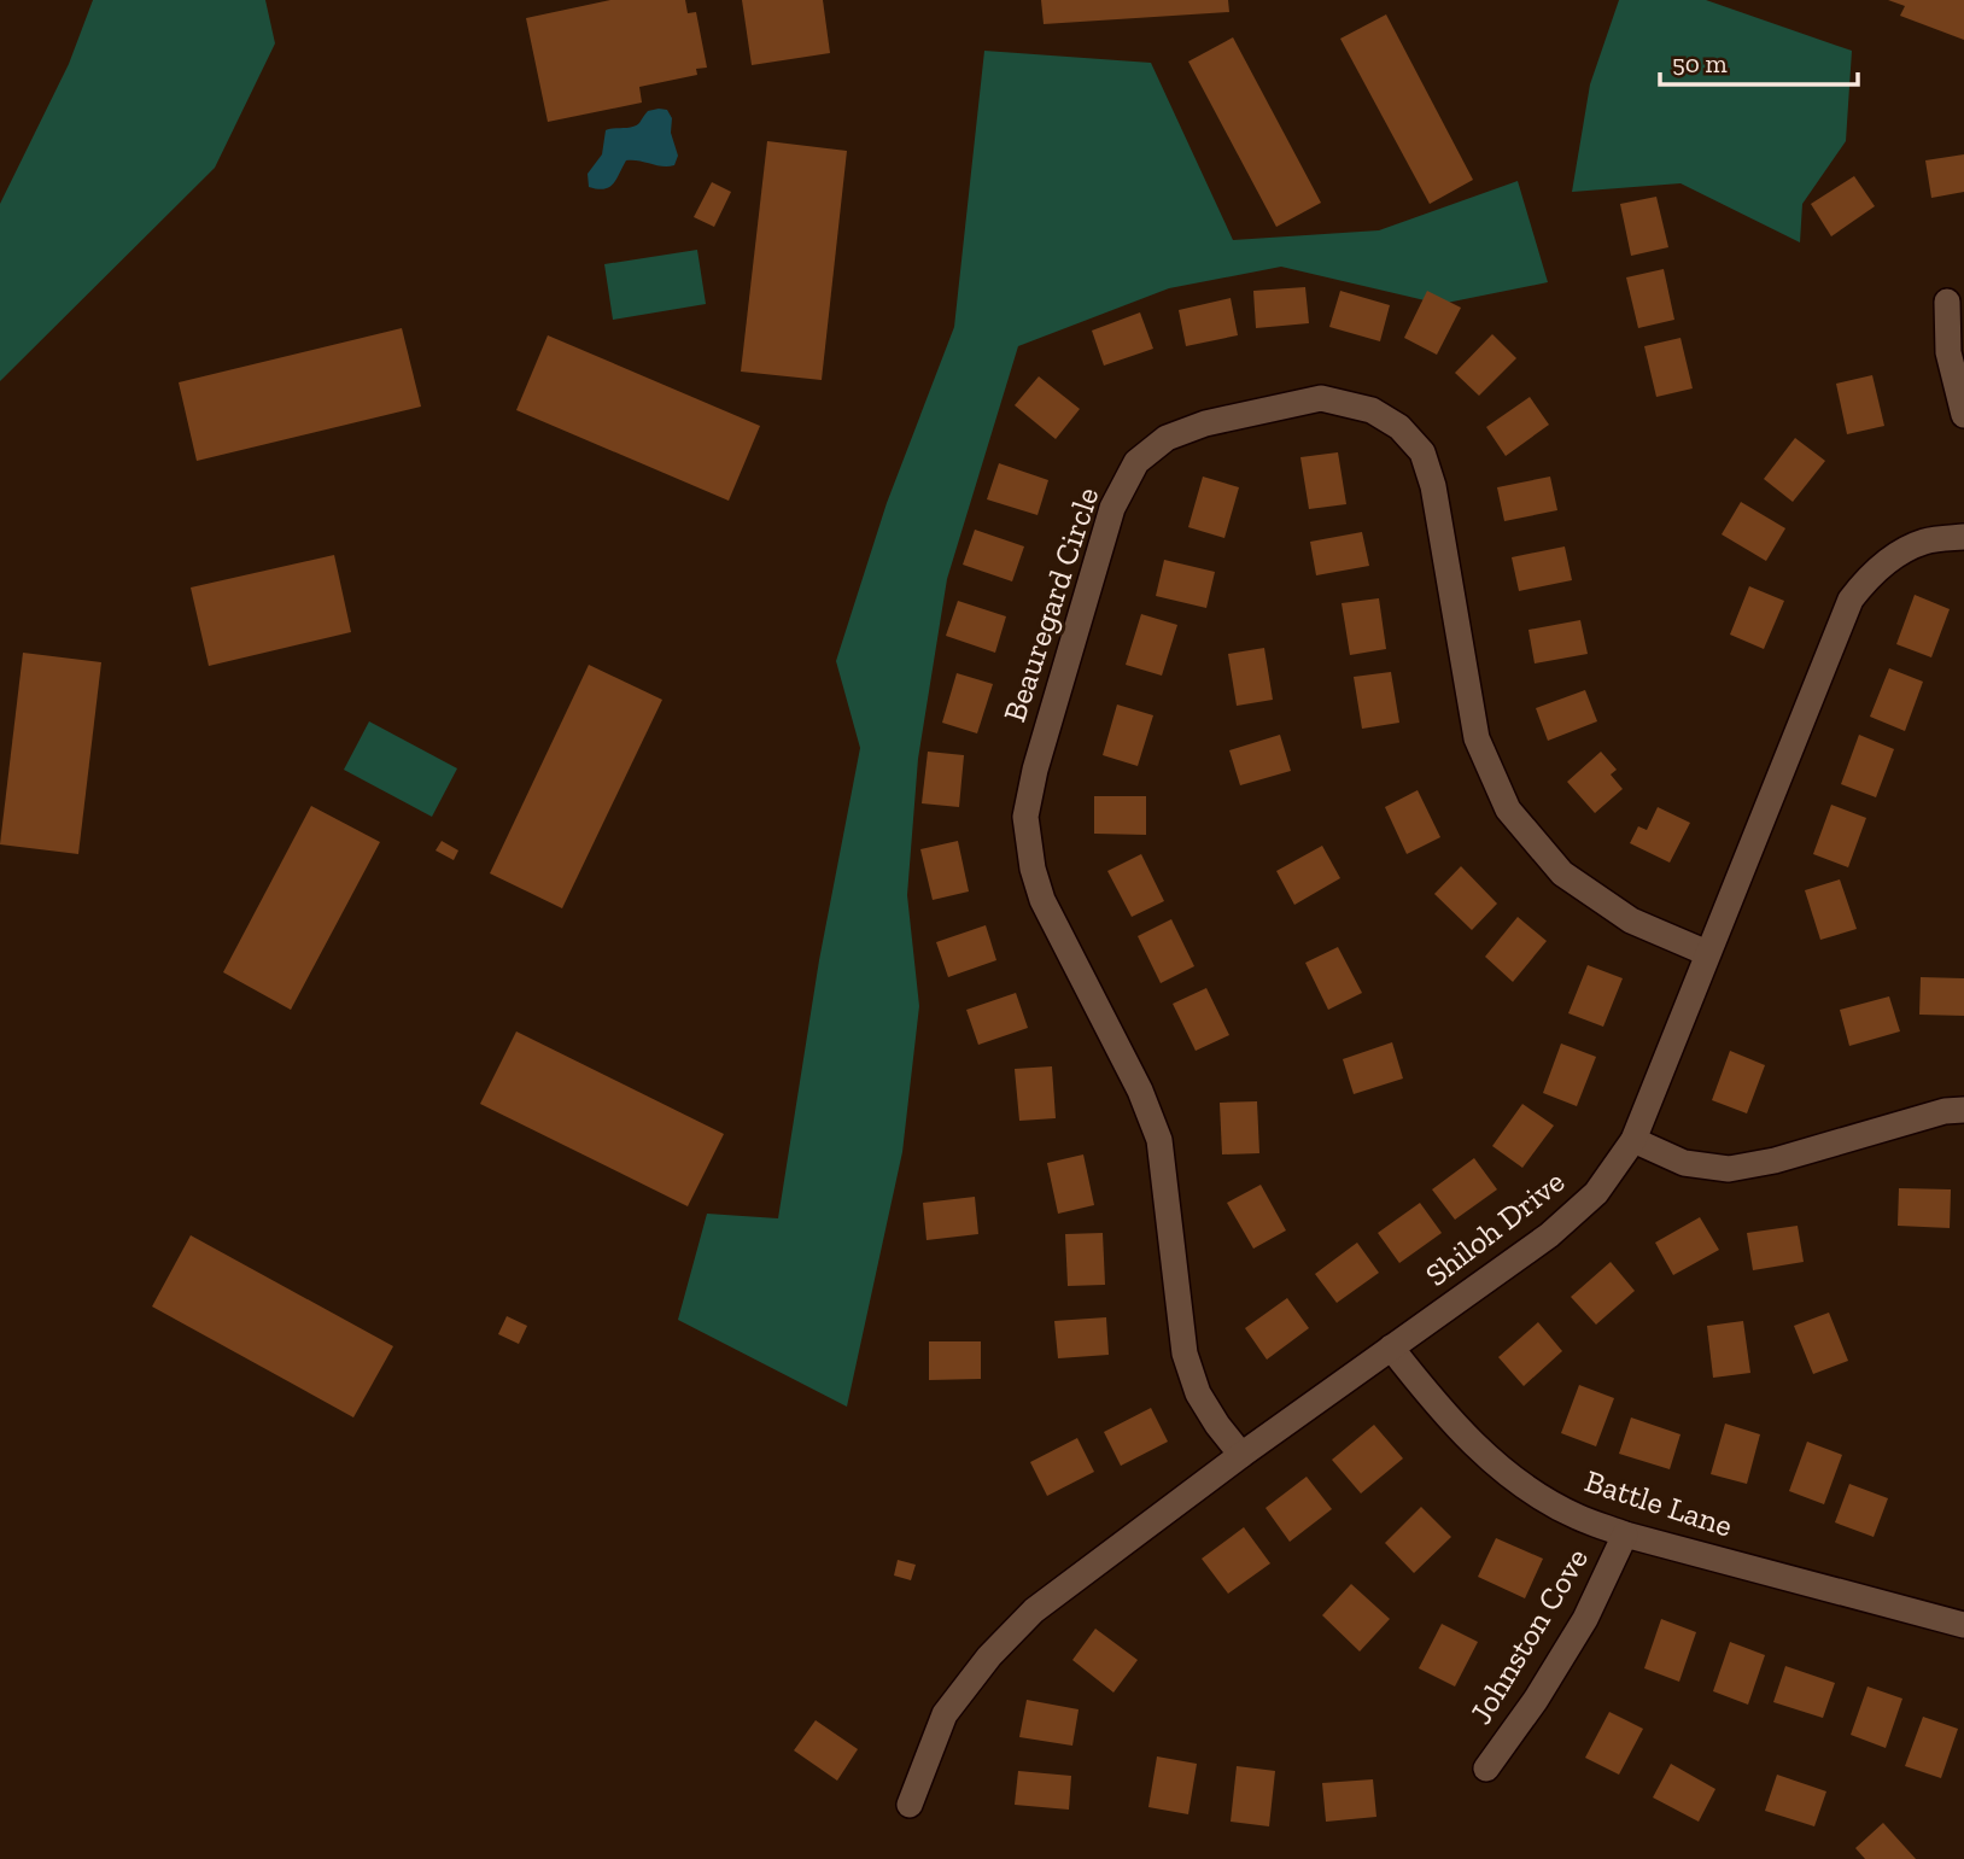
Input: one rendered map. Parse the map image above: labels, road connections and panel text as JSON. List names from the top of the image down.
{
  "streets": {
    "street": [
      "Beauregard Circle",
      "Shiloh Drive",
      "Battle Lane",
      "Johnston Cove"
    ]
  },
  "crossings": [
    ["Beauregard Circle", "Shiloh Drive"],
    ["Shiloh Drive", "Battle Lane"],
    ["Battle Lane", "Johnston Cove"]
  ],
  "scale_bar": "50 m"
}
